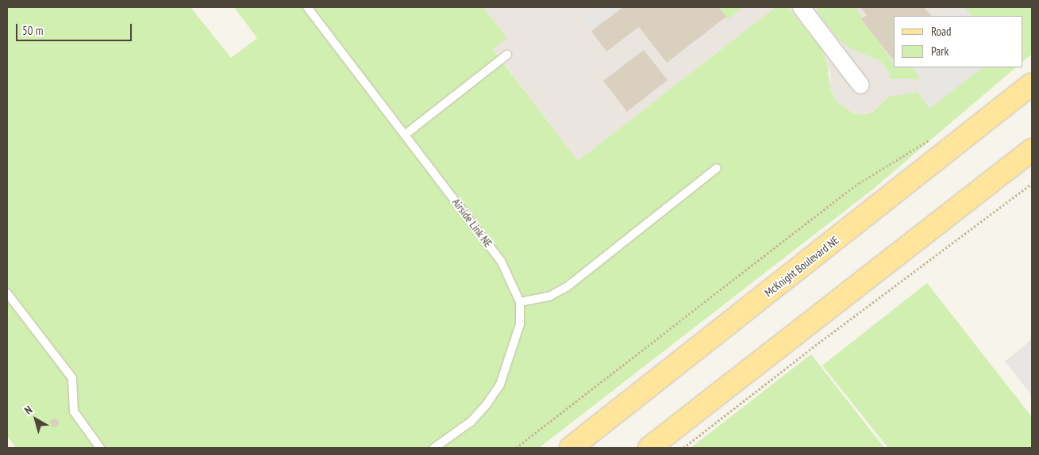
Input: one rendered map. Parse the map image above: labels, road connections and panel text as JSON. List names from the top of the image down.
{
  "streets": {
    "main road": ["McKnight Boulevard NE"],
    "lane": ["Airside Link NE"]
  },
  "legend": ["Road", "Park"],
  "scale_bar": "50 m",
  "north": "top left"
}
